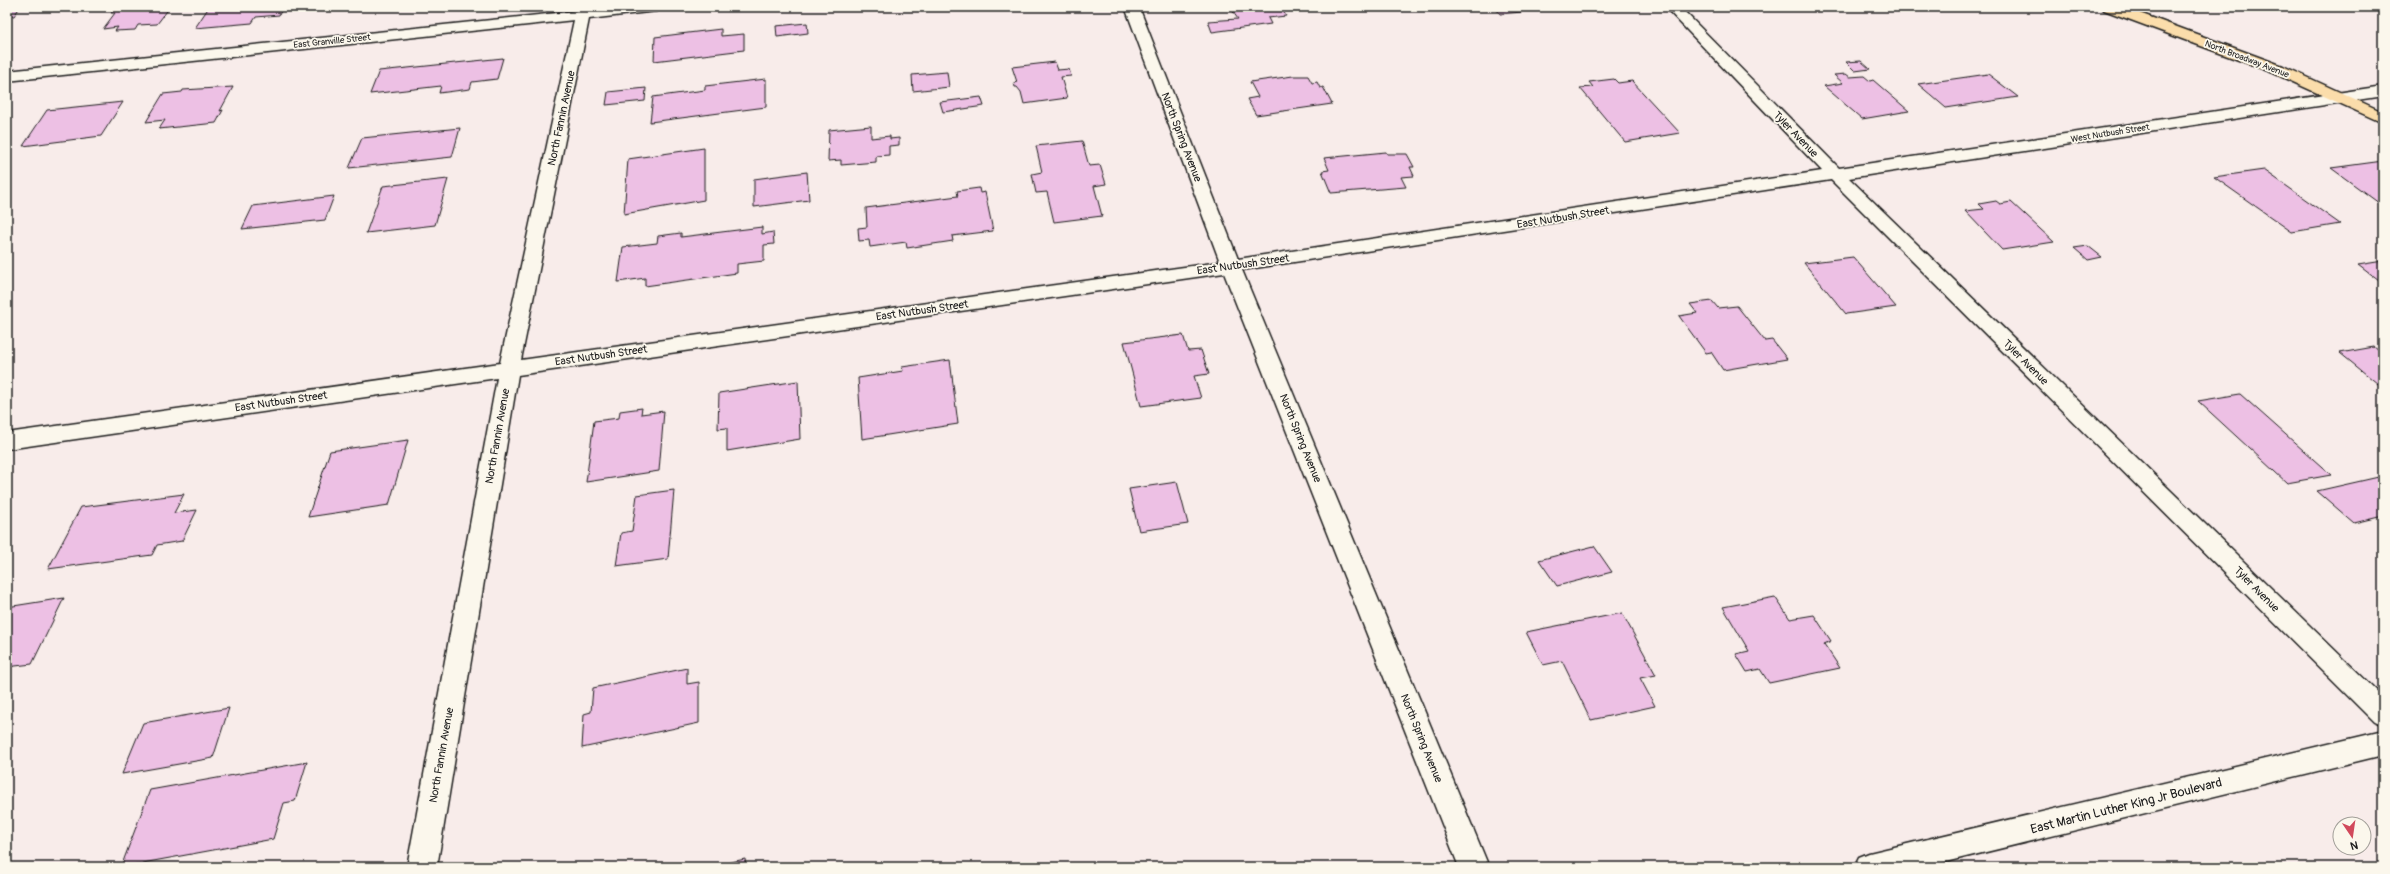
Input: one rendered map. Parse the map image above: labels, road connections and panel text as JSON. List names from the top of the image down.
{
  "streets": {
    "main road": ["North Broadway Avenue"],
    "street": [
      "East Granville Street",
      "North Fannin Avenue",
      "West Nutbush Street",
      "Tyler Avenue",
      "North Spring Avenue",
      "East Nutbush Street",
      "East Martin Luther King Jr Boulevard"
    ]
  },
  "crossings": [
    ["East Granville Street", "North Fannin Avenue"],
    ["North Broadway Avenue", "West Nutbush Street"],
    ["North Fannin Avenue", "East Nutbush Street"],
    ["West Nutbush Street", "Tyler Avenue"],
    ["West Nutbush Street", "East Nutbush Street"],
    ["Tyler Avenue", "East Nutbush Street"],
    ["North Spring Avenue", "East Nutbush Street"]
  ],
  "north": "bottom"
}
